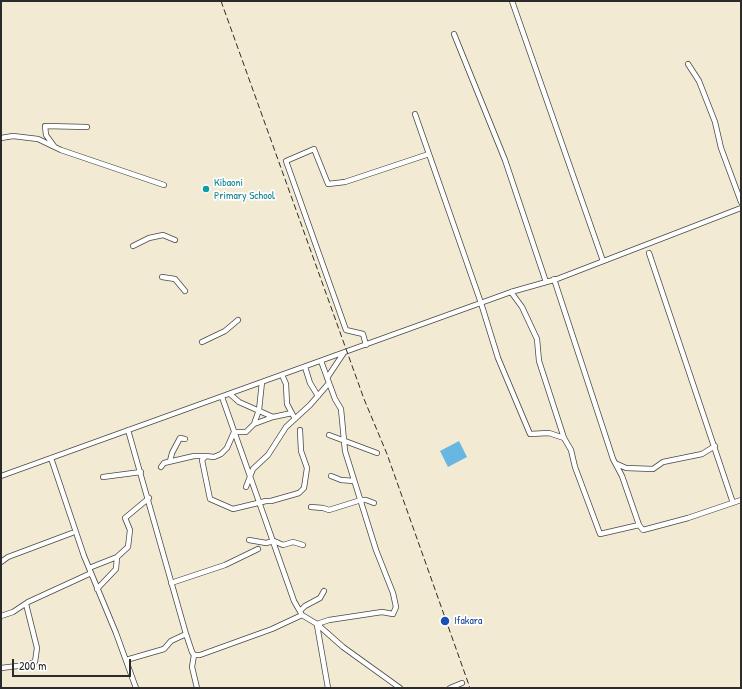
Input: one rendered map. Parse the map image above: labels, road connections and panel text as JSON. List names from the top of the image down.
{
  "places": ["Kibaoni Primary School", "Ifakara"],
  "scale_bar": "200 m"
}
